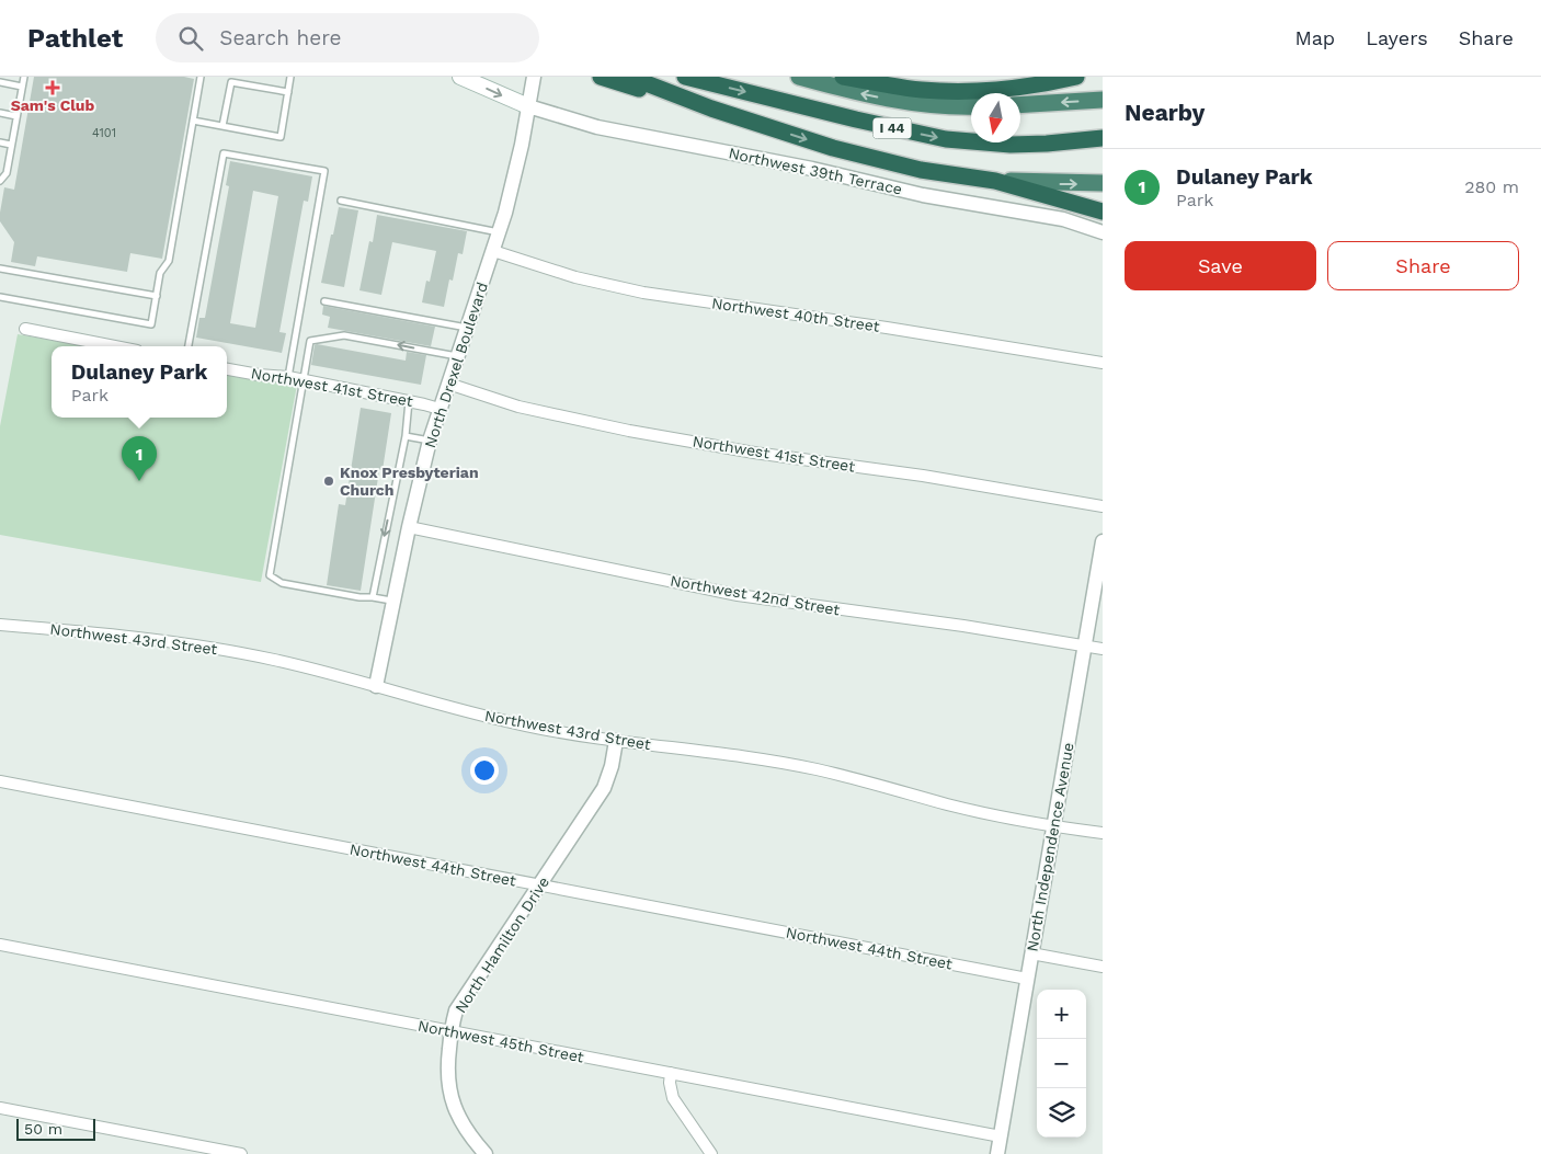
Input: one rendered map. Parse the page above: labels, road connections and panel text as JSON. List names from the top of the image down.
{
  "streets": {
    "highway": ["I 44"],
    "street": [
      "Northwest 39th Terrace",
      "Northwest 40th Street",
      "North Drexel Boulevard",
      "Northwest 41st Street",
      "Northwest 42nd Street",
      "Northwest 43rd Street",
      "North Independence Avenue",
      "Northwest 44th Street",
      "North Hamilton Drive",
      "Northwest 45th Street"
    ]
  },
  "crossings": [
    ["Northwest 39th Terrace", "North Drexel Boulevard"],
    ["Northwest 40th Street", "North Drexel Boulevard"],
    ["North Drexel Boulevard", "Northwest 41st Street"],
    ["North Drexel Boulevard", "Northwest 42nd Street"],
    ["North Drexel Boulevard", "Northwest 43rd Street"],
    ["Northwest 42nd Street", "North Independence Avenue"],
    ["Northwest 43rd Street", "North Independence Avenue"],
    ["Northwest 43rd Street", "North Hamilton Drive"],
    ["North Independence Avenue", "Northwest 44th Street"],
    ["North Independence Avenue", "Northwest 45th Street"],
    ["Northwest 44th Street", "North Hamilton Drive"],
    ["North Hamilton Drive", "Northwest 45th Street"]
  ],
  "places": {
    "health": ["Sam's Club"],
    "other": ["Knox Presbyterian Church"]
  },
  "house_numbers": ["4101"],
  "scale_bar": "50 m",
  "north": "bottom",
  "page": {
    "header": "Pathlet",
    "search": "Search here",
    "nav": ["Map", "Layers", "Share"],
    "heading": "Nearby",
    "list": [
      {
        "mark": "1",
        "name": "Dulaney Park",
        "note": "Park",
        "value": "280 m"
      }
    ],
    "buttons": ["Save", "Share"],
    "popup": ["Dulaney Park", "Park"],
    "pins": "1",
    "map_buttons": ["+", "−"],
    "scale": "50 m"
  }
}
